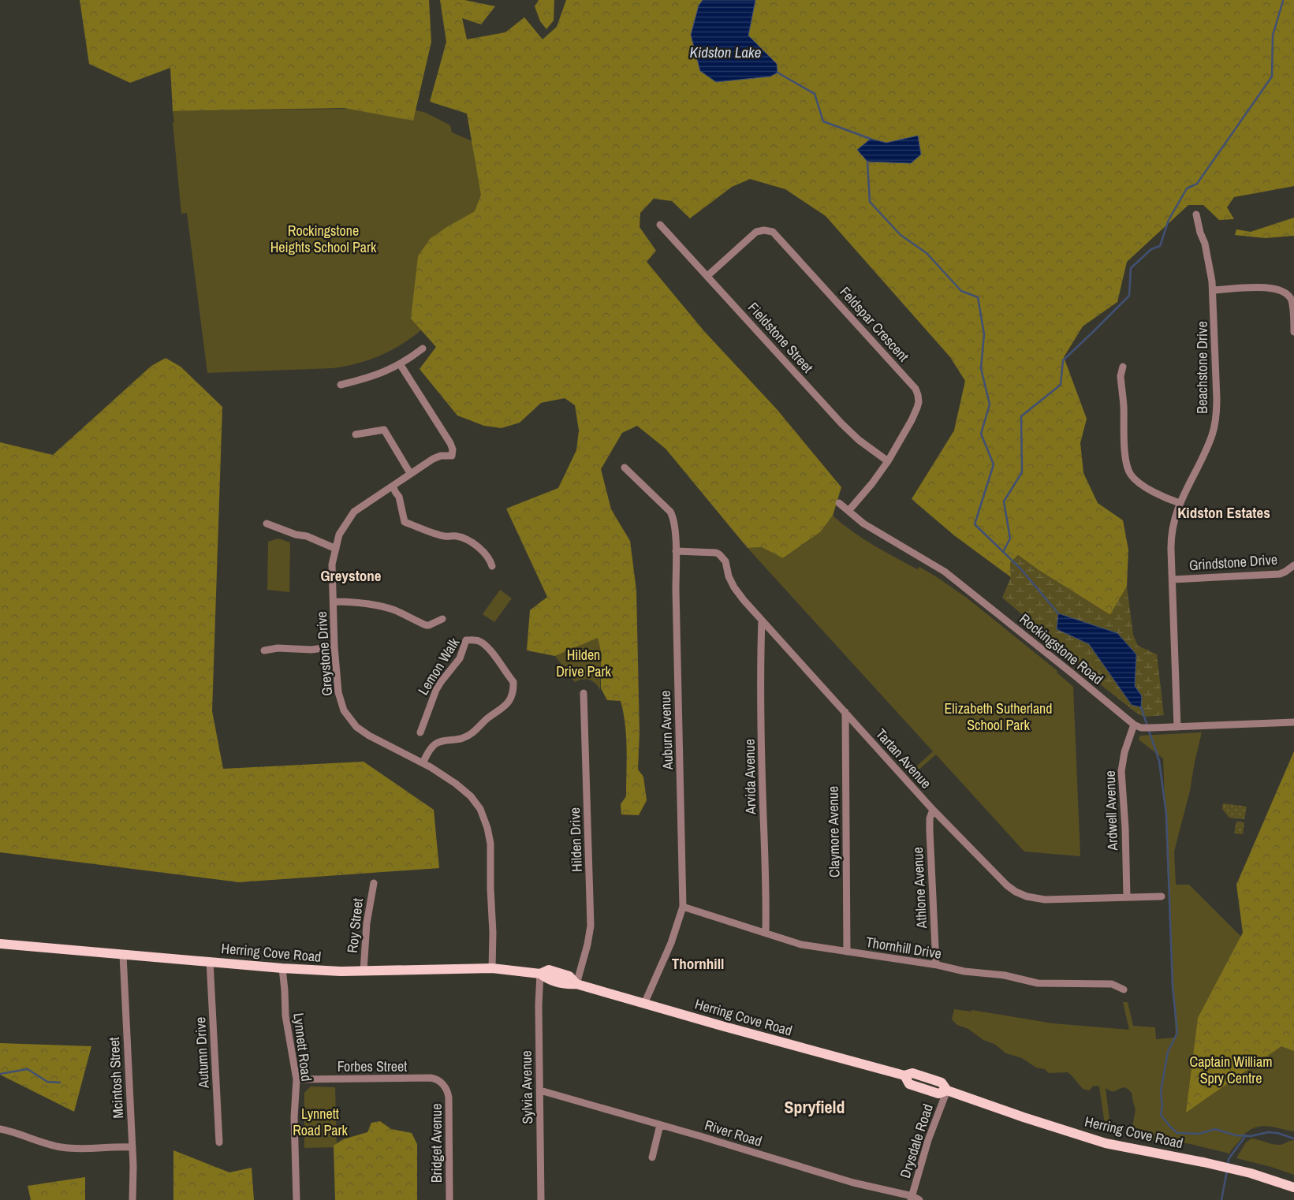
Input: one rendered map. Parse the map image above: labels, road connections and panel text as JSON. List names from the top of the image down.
{
  "streets": {
    "main road": ["Herring Cove Road"],
    "street": [
      "Feldspar Crescent",
      "Fieldstone Street",
      "Beachstone Drive",
      "Grindstone Drive",
      "Rockingstone Road",
      "Greystone Drive",
      "Lemon Walk",
      "Auburn Avenue",
      "Tartan Avenue",
      "Arvida Avenue",
      "Ardwell Avenue",
      "Claymore Avenue",
      "Hilden Drive",
      "Athlone Avenue",
      "Roy Street",
      "Thornhill Drive",
      "Lynnett Road",
      "Autumn Drive",
      "Forbes Street",
      "Mcintosh Street",
      "Sylvia Avenue",
      "River Road",
      "Drysdale Road",
      "Bridget Avenue"
    ]
  },
  "crossings": [
    ["Feldspar Crescent", "Fieldstone Street"],
    ["Feldspar Crescent", "Rockingstone Road"],
    ["Beachstone Drive", "Grindstone Drive"],
    ["Rockingstone Road", "Ardwell Avenue"],
    ["Greystone Drive", "Lemon Walk"],
    ["Greystone Drive", "Herring Cove Road"],
    ["Auburn Avenue", "Tartan Avenue"],
    ["Auburn Avenue", "Thornhill Drive"],
    ["Auburn Avenue", "Herring Cove Road"],
    ["Tartan Avenue", "Arvida Avenue"],
    ["Tartan Avenue", "Ardwell Avenue"],
    ["Tartan Avenue", "Claymore Avenue"],
    ["Tartan Avenue", "Athlone Avenue"],
    ["Arvida Avenue", "Thornhill Drive"],
    ["Claymore Avenue", "Thornhill Drive"],
    ["Hilden Drive", "Herring Cove Road"],
    ["Athlone Avenue", "Thornhill Drive"],
    ["Roy Street", "Herring Cove Road"],
    ["Herring Cove Road", "Lynnett Road"],
    ["Herring Cove Road", "Autumn Drive"],
    ["Herring Cove Road", "Mcintosh Street"],
    ["Herring Cove Road", "Sylvia Avenue"],
    ["Herring Cove Road", "Drysdale Road"],
    ["Lynnett Road", "Forbes Street"],
    ["Forbes Street", "Bridget Avenue"],
    ["Sylvia Avenue", "River Road"],
    ["River Road", "Drysdale Road"]
  ],
  "districts": [
    "Kidston Estates",
    "Greystone",
    "Thornhill",
    "Spryfield"
  ],
  "water": ["Kidston Lake"],
  "parks": [
    "Rockingstone Heights School Park",
    "Hilden Drive Park",
    "Elizabeth Sutherland School Park",
    "Captain William Spry Centre",
    "Lynnett Road Park"
  ]
}
